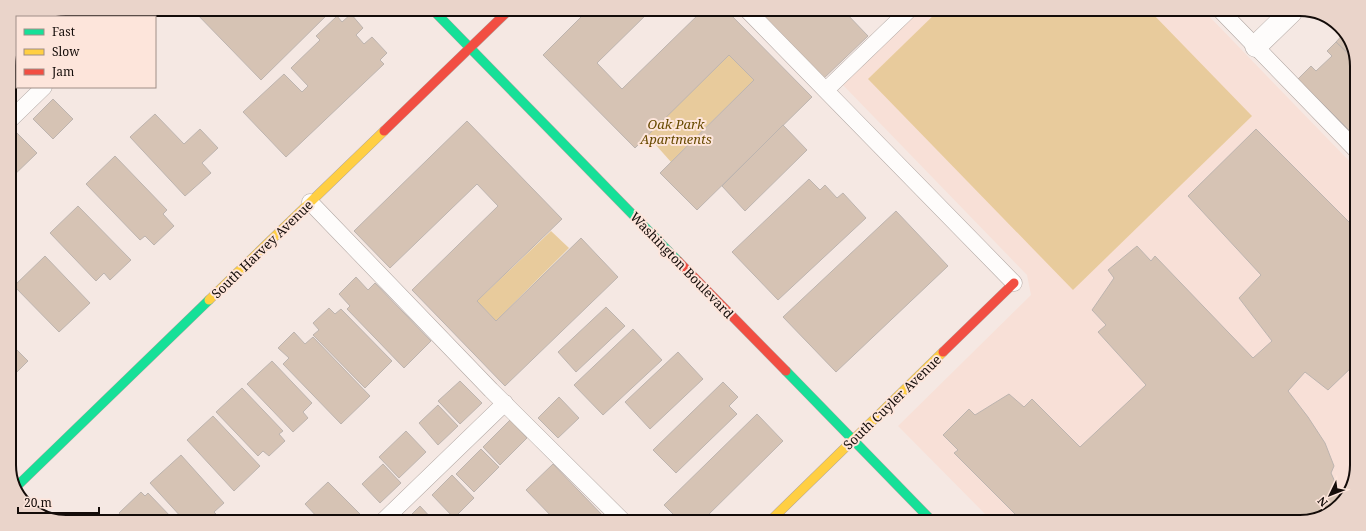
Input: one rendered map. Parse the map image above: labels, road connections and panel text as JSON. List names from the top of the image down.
{
  "streets": {
    "street": ["South Harvey Avenue", "Washington Boulevard", "South Cuyler Avenue"]
  },
  "crossings": [
    ["South Harvey Avenue", "Washington Boulevard"],
    ["Washington Boulevard", "South Cuyler Avenue"]
  ],
  "parks": ["Oak Park Apartments"],
  "legend": ["Fast", "Slow", "Jam"],
  "scale_bar": "20 m",
  "north": "bottom left"
}
